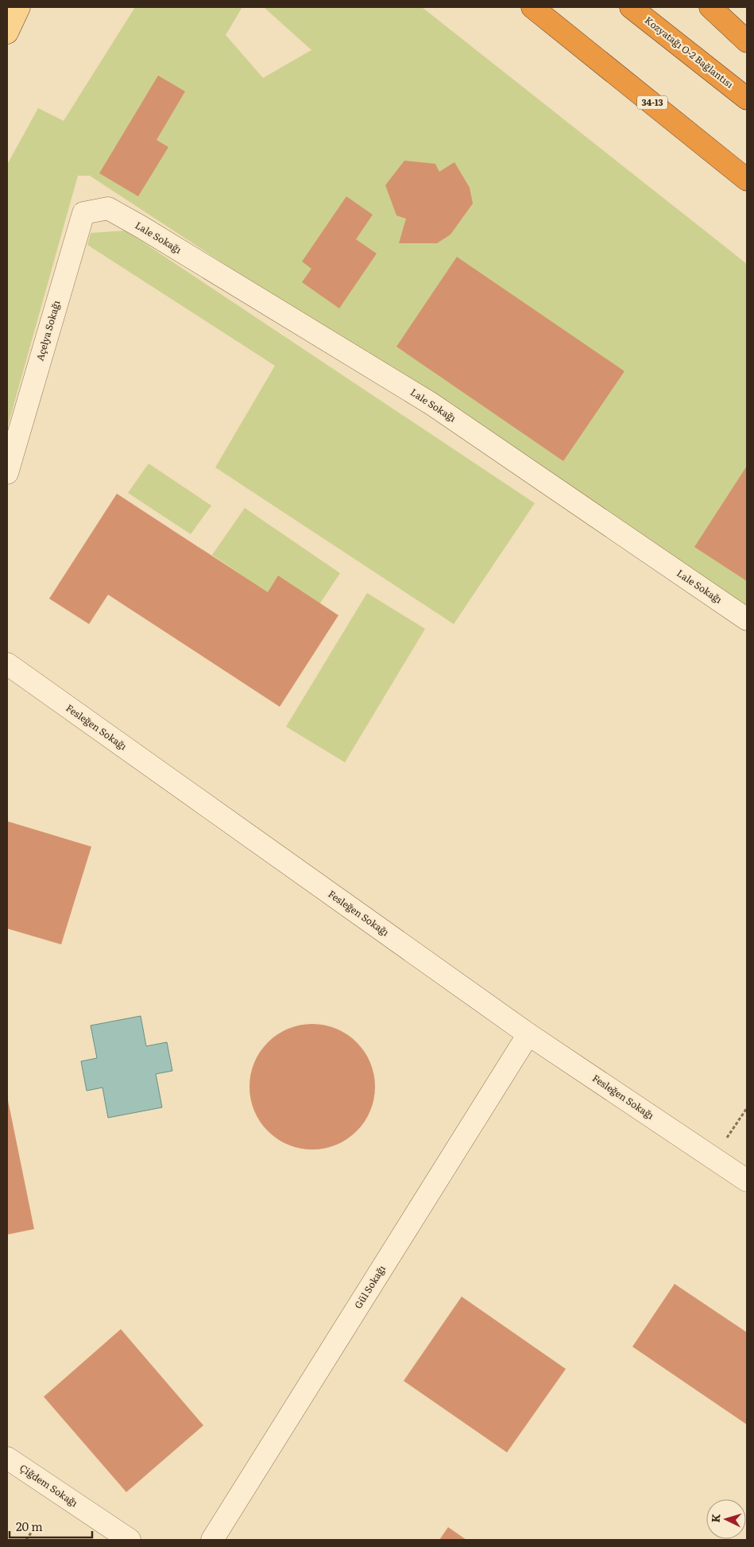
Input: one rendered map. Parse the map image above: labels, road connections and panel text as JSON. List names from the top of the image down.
{
  "streets": {
    "highway": ["Kozyatağı O-2 Bağlantısı", "34-13"],
    "street": [
      "Lale Sokağı",
      "Açelya Sokağı",
      "Fesleğen Sokağı",
      "Gül Sokağı",
      "Çiğdem Sokağı"
    ]
  },
  "crossings": [
    ["Lale Sokağı", "Açelya Sokağı"],
    ["Fesleğen Sokağı", "Gül Sokağı"]
  ],
  "scale_bar": "20 m",
  "north": "left"
}
